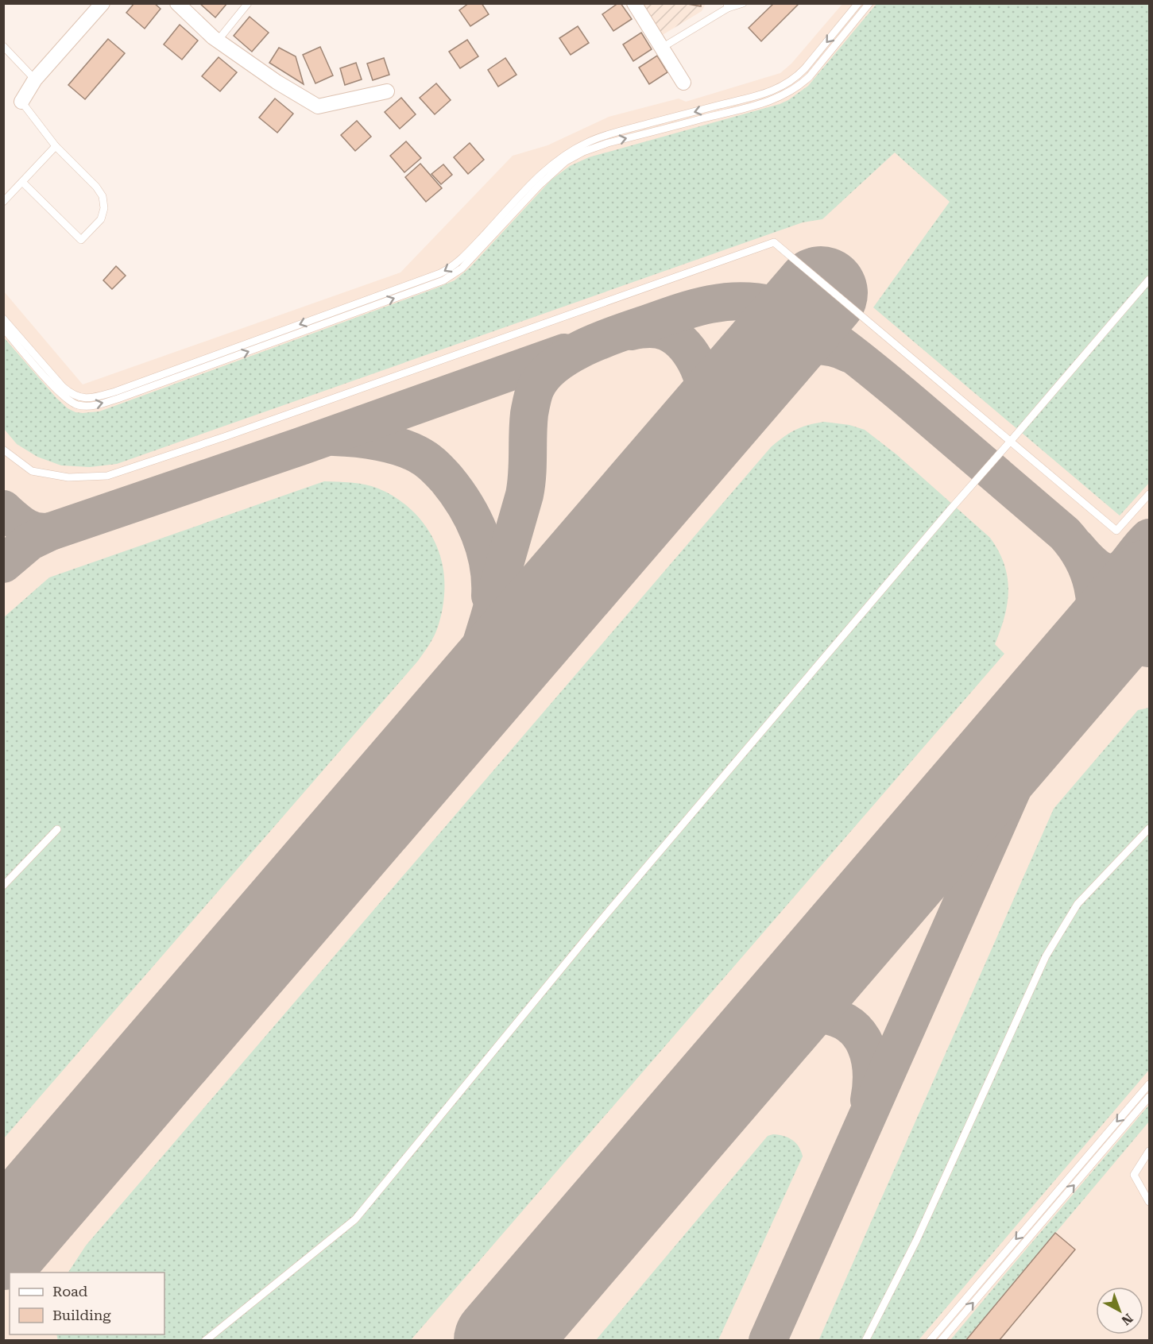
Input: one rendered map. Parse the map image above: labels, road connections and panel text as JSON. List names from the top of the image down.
{
  "legend": ["Road", "Building"],
  "north": "bottom right"
}
